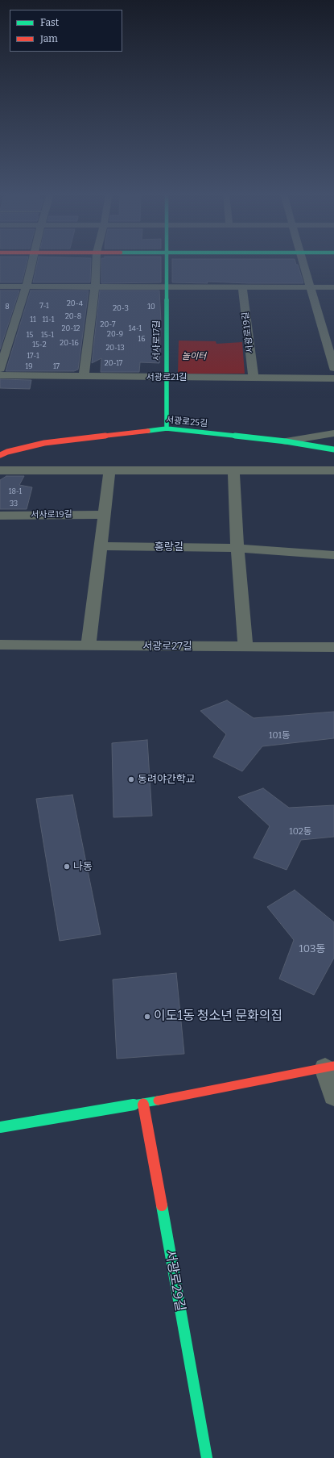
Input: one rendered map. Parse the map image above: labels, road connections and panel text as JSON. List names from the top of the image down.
{
  "streets": {
    "street": [
      "서광로19길",
      "서사로17길",
      "서광로21길",
      "서광로25길",
      "서사로19길",
      "홍랑길",
      "서광로27길",
      "서광로29길"
    ]
  },
  "crossings": [
    ["서광로19길", "서광로21길"],
    ["서사로17길", "서광로21길"],
    ["서사로17길", "서광로25길"]
  ],
  "parks": ["놀이터"],
  "places": ["동려야간학교", "나동", "이도1동 청소년 문화의집"],
  "house_numbers": [
    "20-4",
    "7-1",
    "8",
    "10",
    "20-3",
    "20-8",
    "11",
    "11-1",
    "20-7",
    "20-12",
    "14-1",
    "20-9",
    "15",
    "15-1",
    "16",
    "20-16",
    "15-2",
    "20-13",
    "17-1",
    "20-17",
    "19",
    "17",
    "18-1",
    "33",
    "101동",
    "102동",
    "103동"
  ],
  "legend": ["Fast", "Jam"]
}
